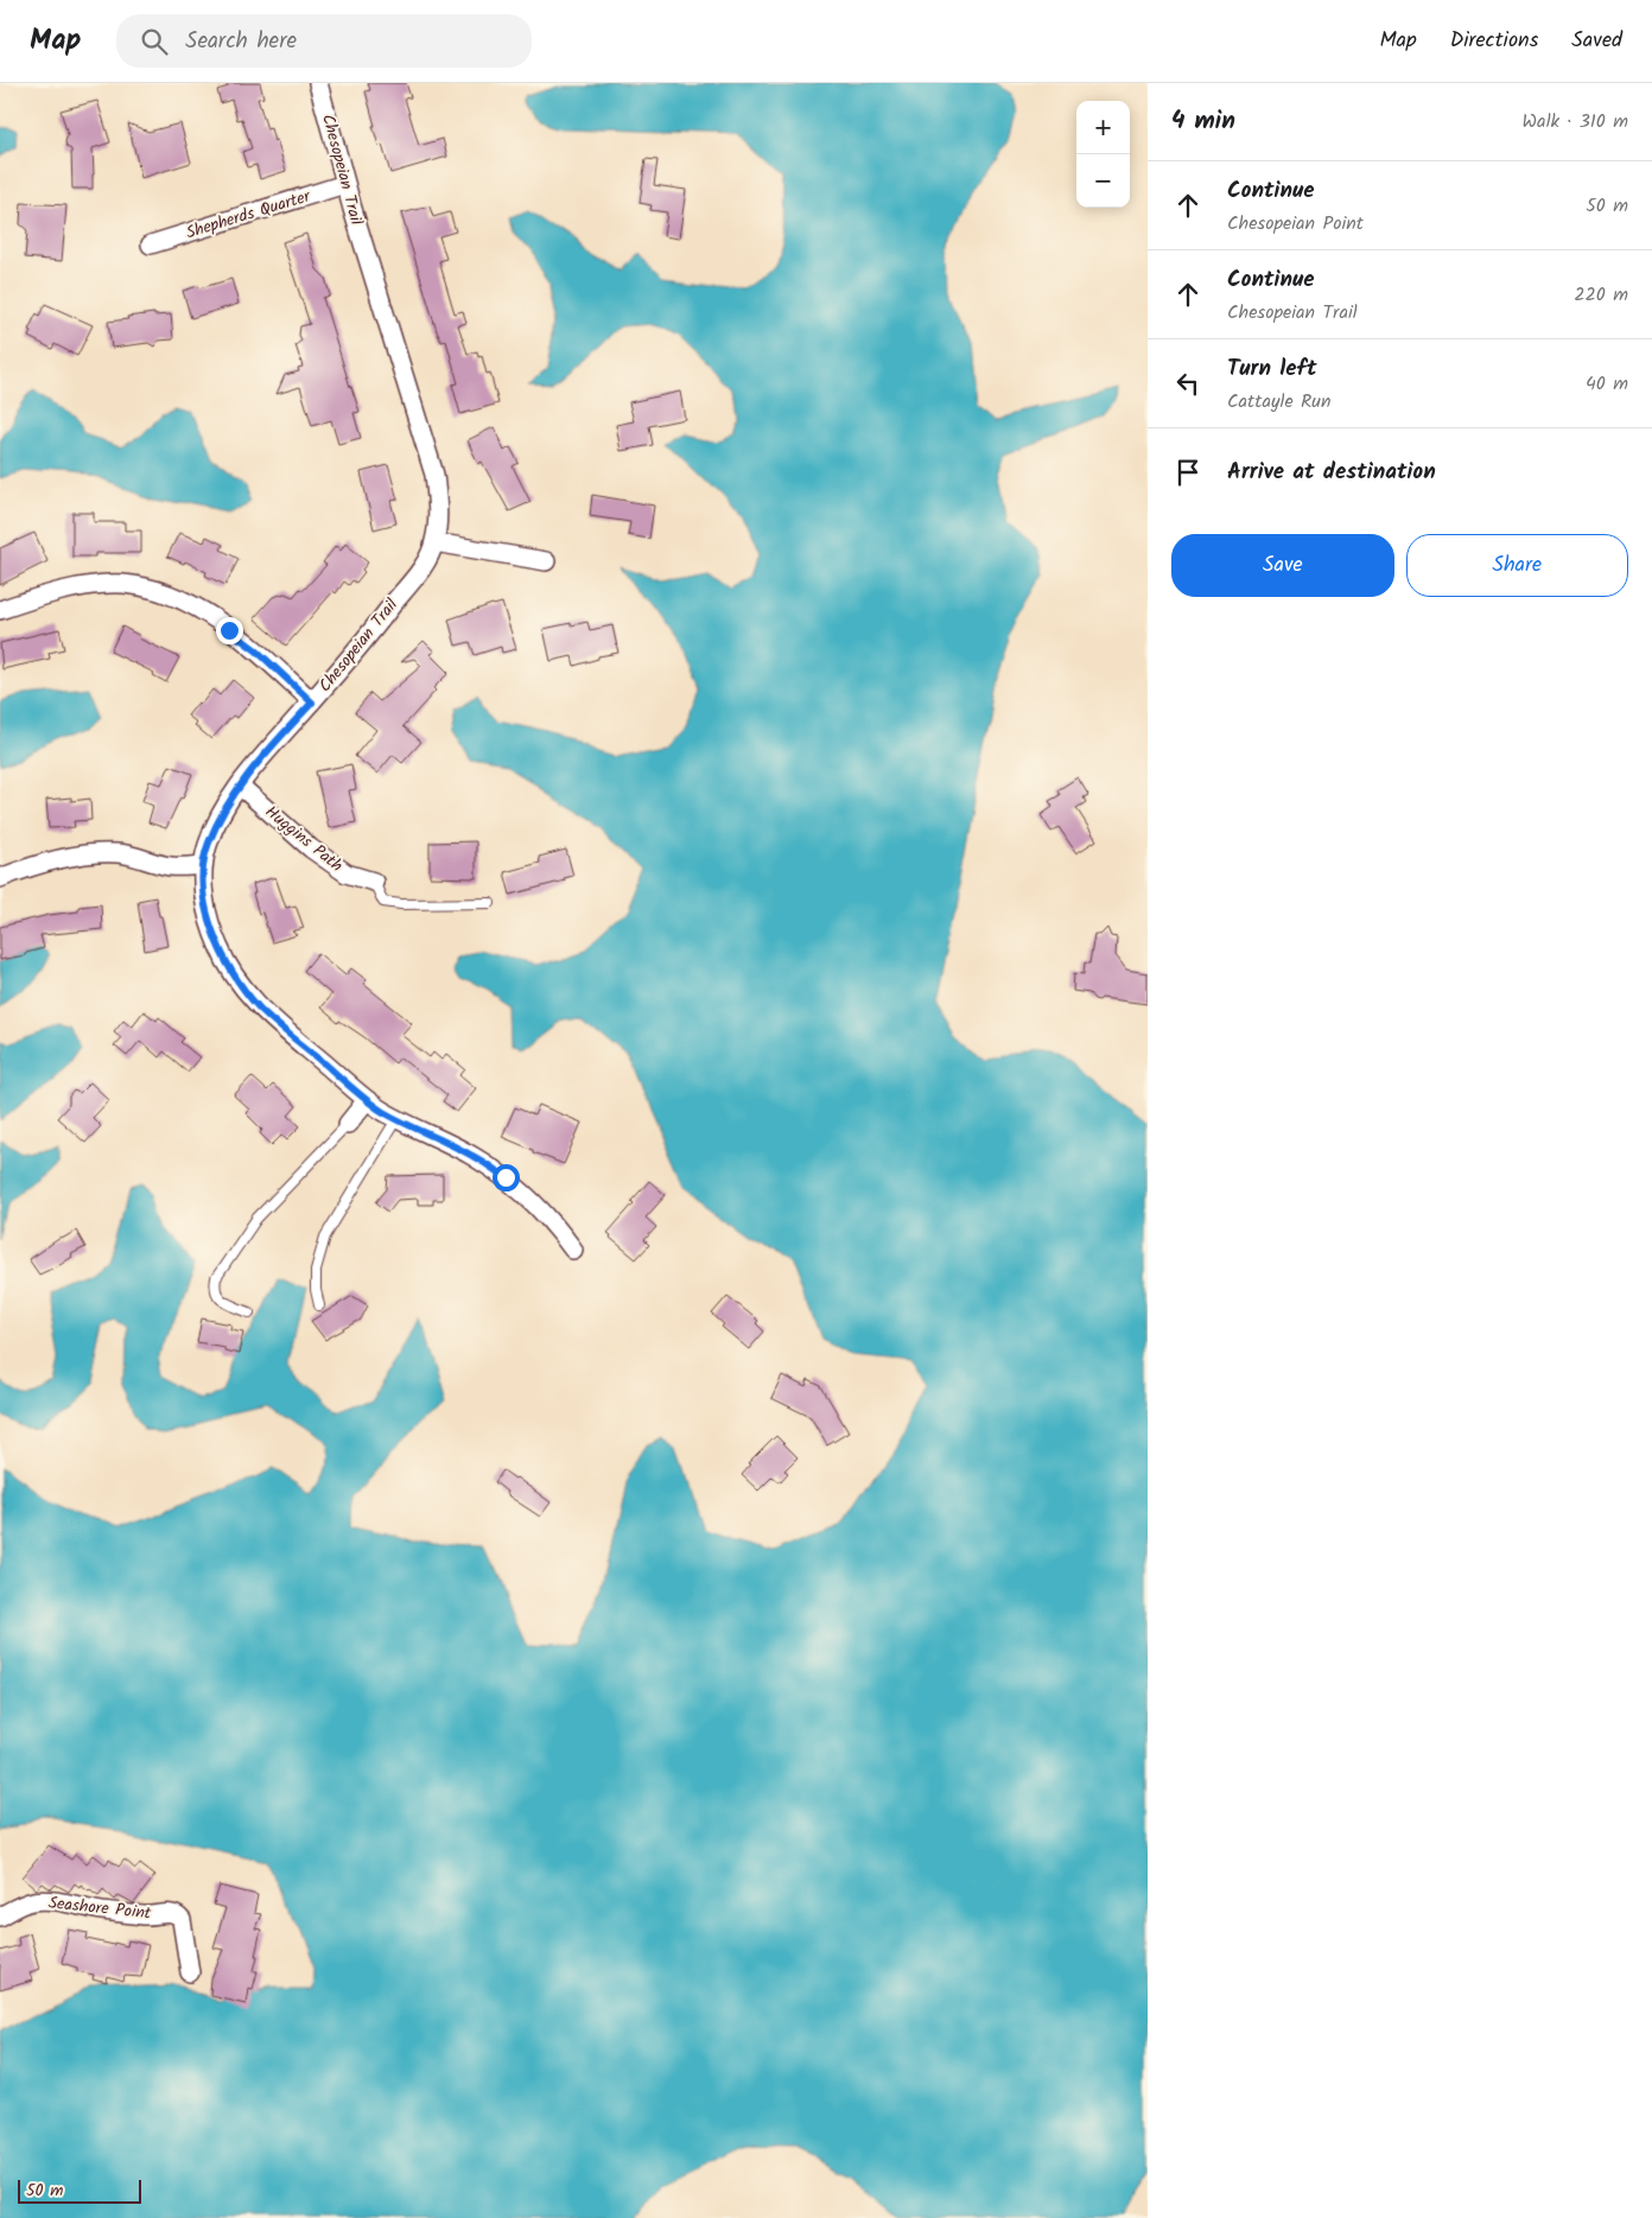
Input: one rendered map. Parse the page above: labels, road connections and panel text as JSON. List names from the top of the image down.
{
  "streets": {
    "street": [
      "Chesopeian Trail",
      "Shepherds Quarter",
      "Huggins Path",
      "Seashore Point"
    ]
  },
  "crossings": [
    ["Chesopeian Trail", "Shepherds Quarter"],
    ["Chesopeian Trail", "Huggins Path"]
  ],
  "scale_bar": "50 m",
  "page": {
    "header": "Map",
    "search": "Search here",
    "nav": ["Map", "Directions", "Saved"],
    "heading": ["4 min", "Walk · 310 m"],
    "map_buttons": ["+", "−"],
    "list": [
      ["Continue", "Chesopeian Point", "50 m"],
      ["Continue", "Chesopeian Trail", "220 m"],
      ["Turn left", "Cattayle Run", "40 m"],
      "Arrive at destination"
    ],
    "buttons": ["Save", "Share"],
    "scale": "50 m"
  }
}
